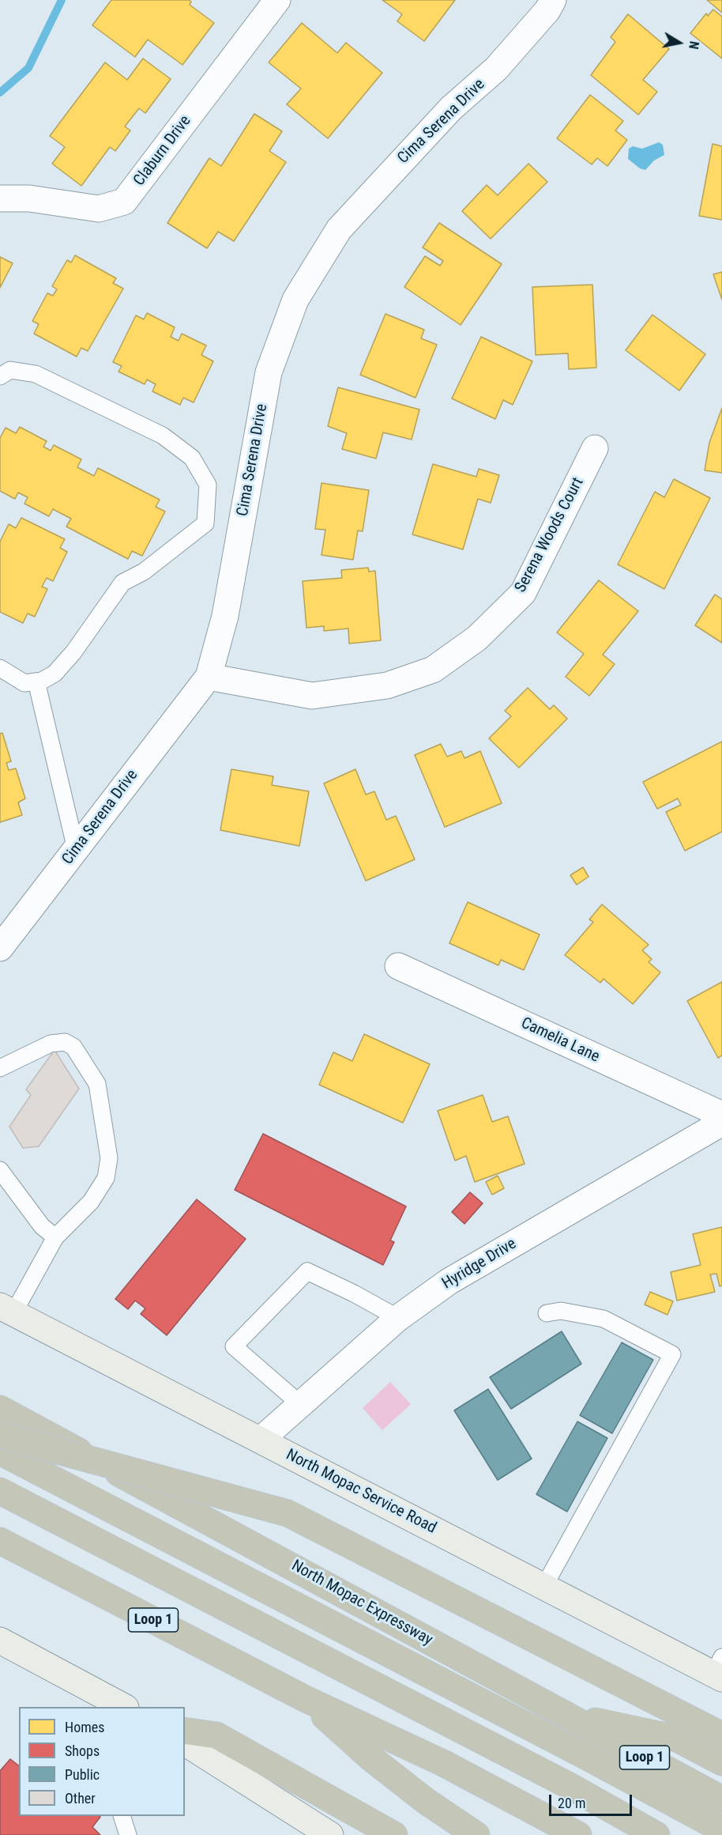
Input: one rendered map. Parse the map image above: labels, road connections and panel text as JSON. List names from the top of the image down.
{
  "streets": {
    "highway": ["North Mopac Expressway", "Loop 1"],
    "main road": ["North Mopac Service Road"],
    "street": [
      "Cima Serena Drive",
      "Claburn Drive",
      "Serena Woods Court",
      "Camelia Lane",
      "Hyridge Drive"
    ]
  },
  "crossings": [
    ["Cima Serena Drive", "Serena Woods Court"],
    ["Hyridge Drive", "North Mopac Service Road"]
  ],
  "legend": [
    "Homes",
    "Shops",
    "Public",
    "Other"
  ],
  "scale_bar": "20 m",
  "north": "right"
}
